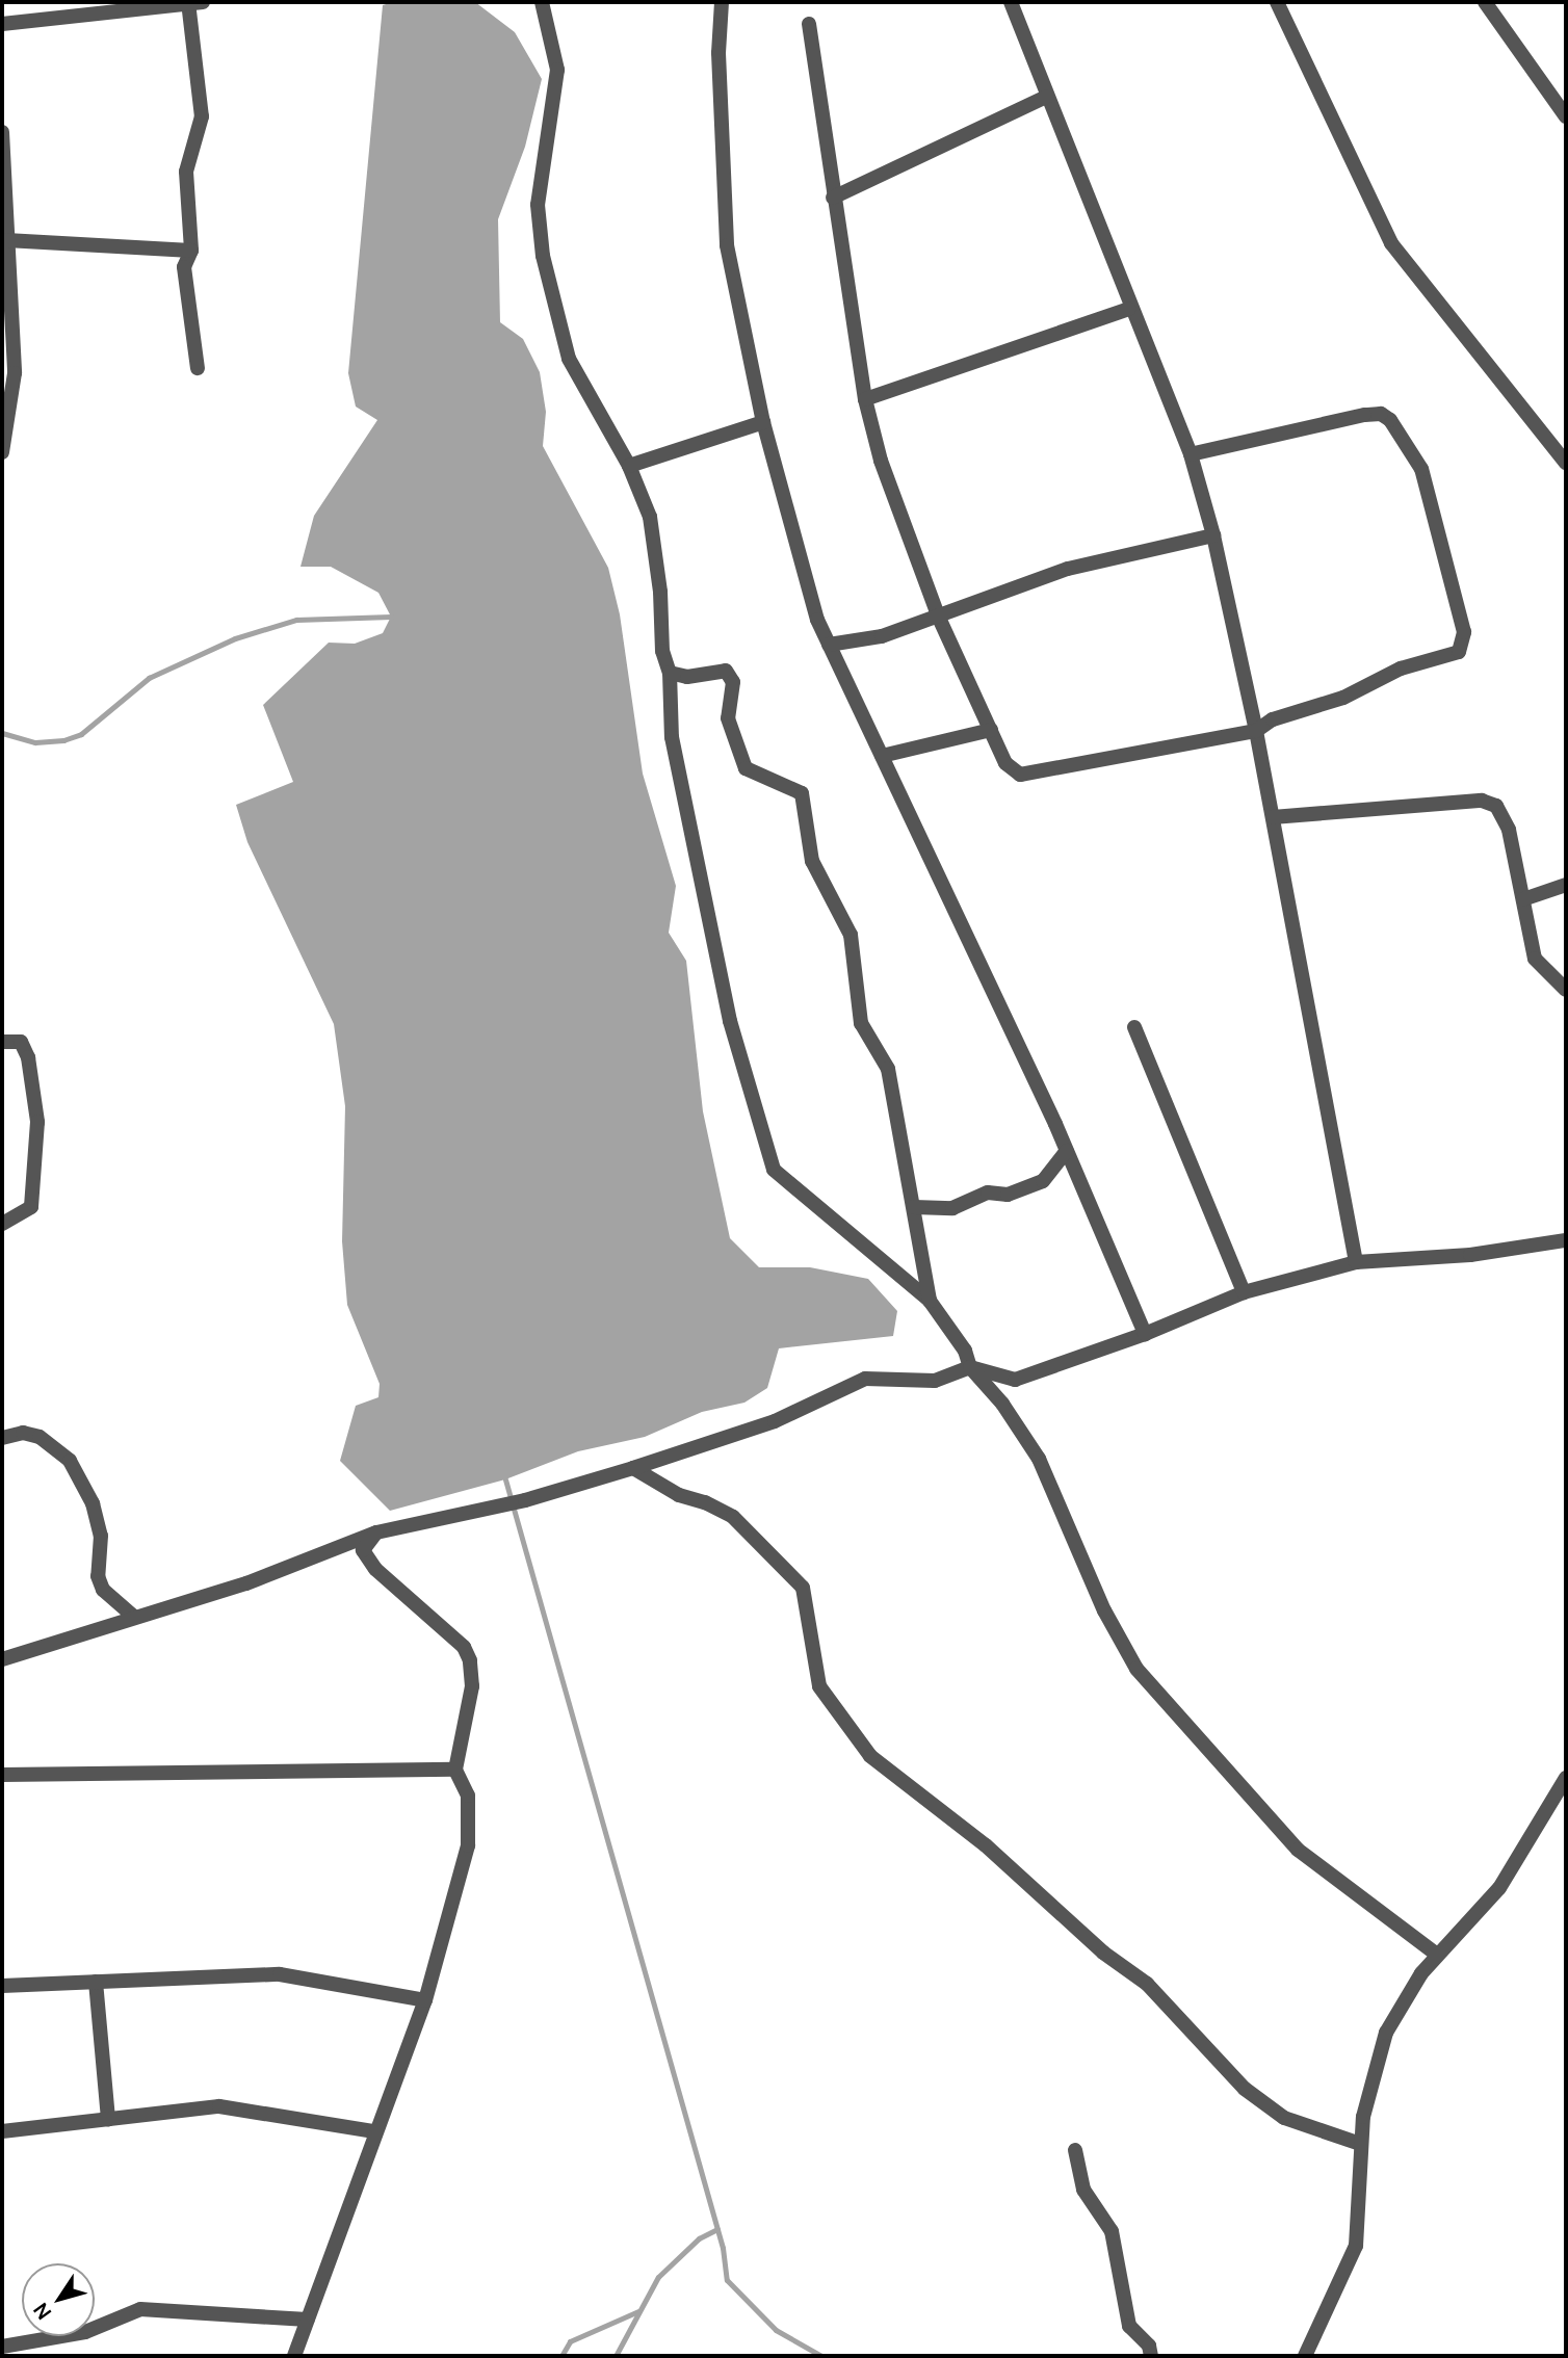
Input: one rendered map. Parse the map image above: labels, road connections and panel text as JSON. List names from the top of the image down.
{
  "north": "bottom left"
}
